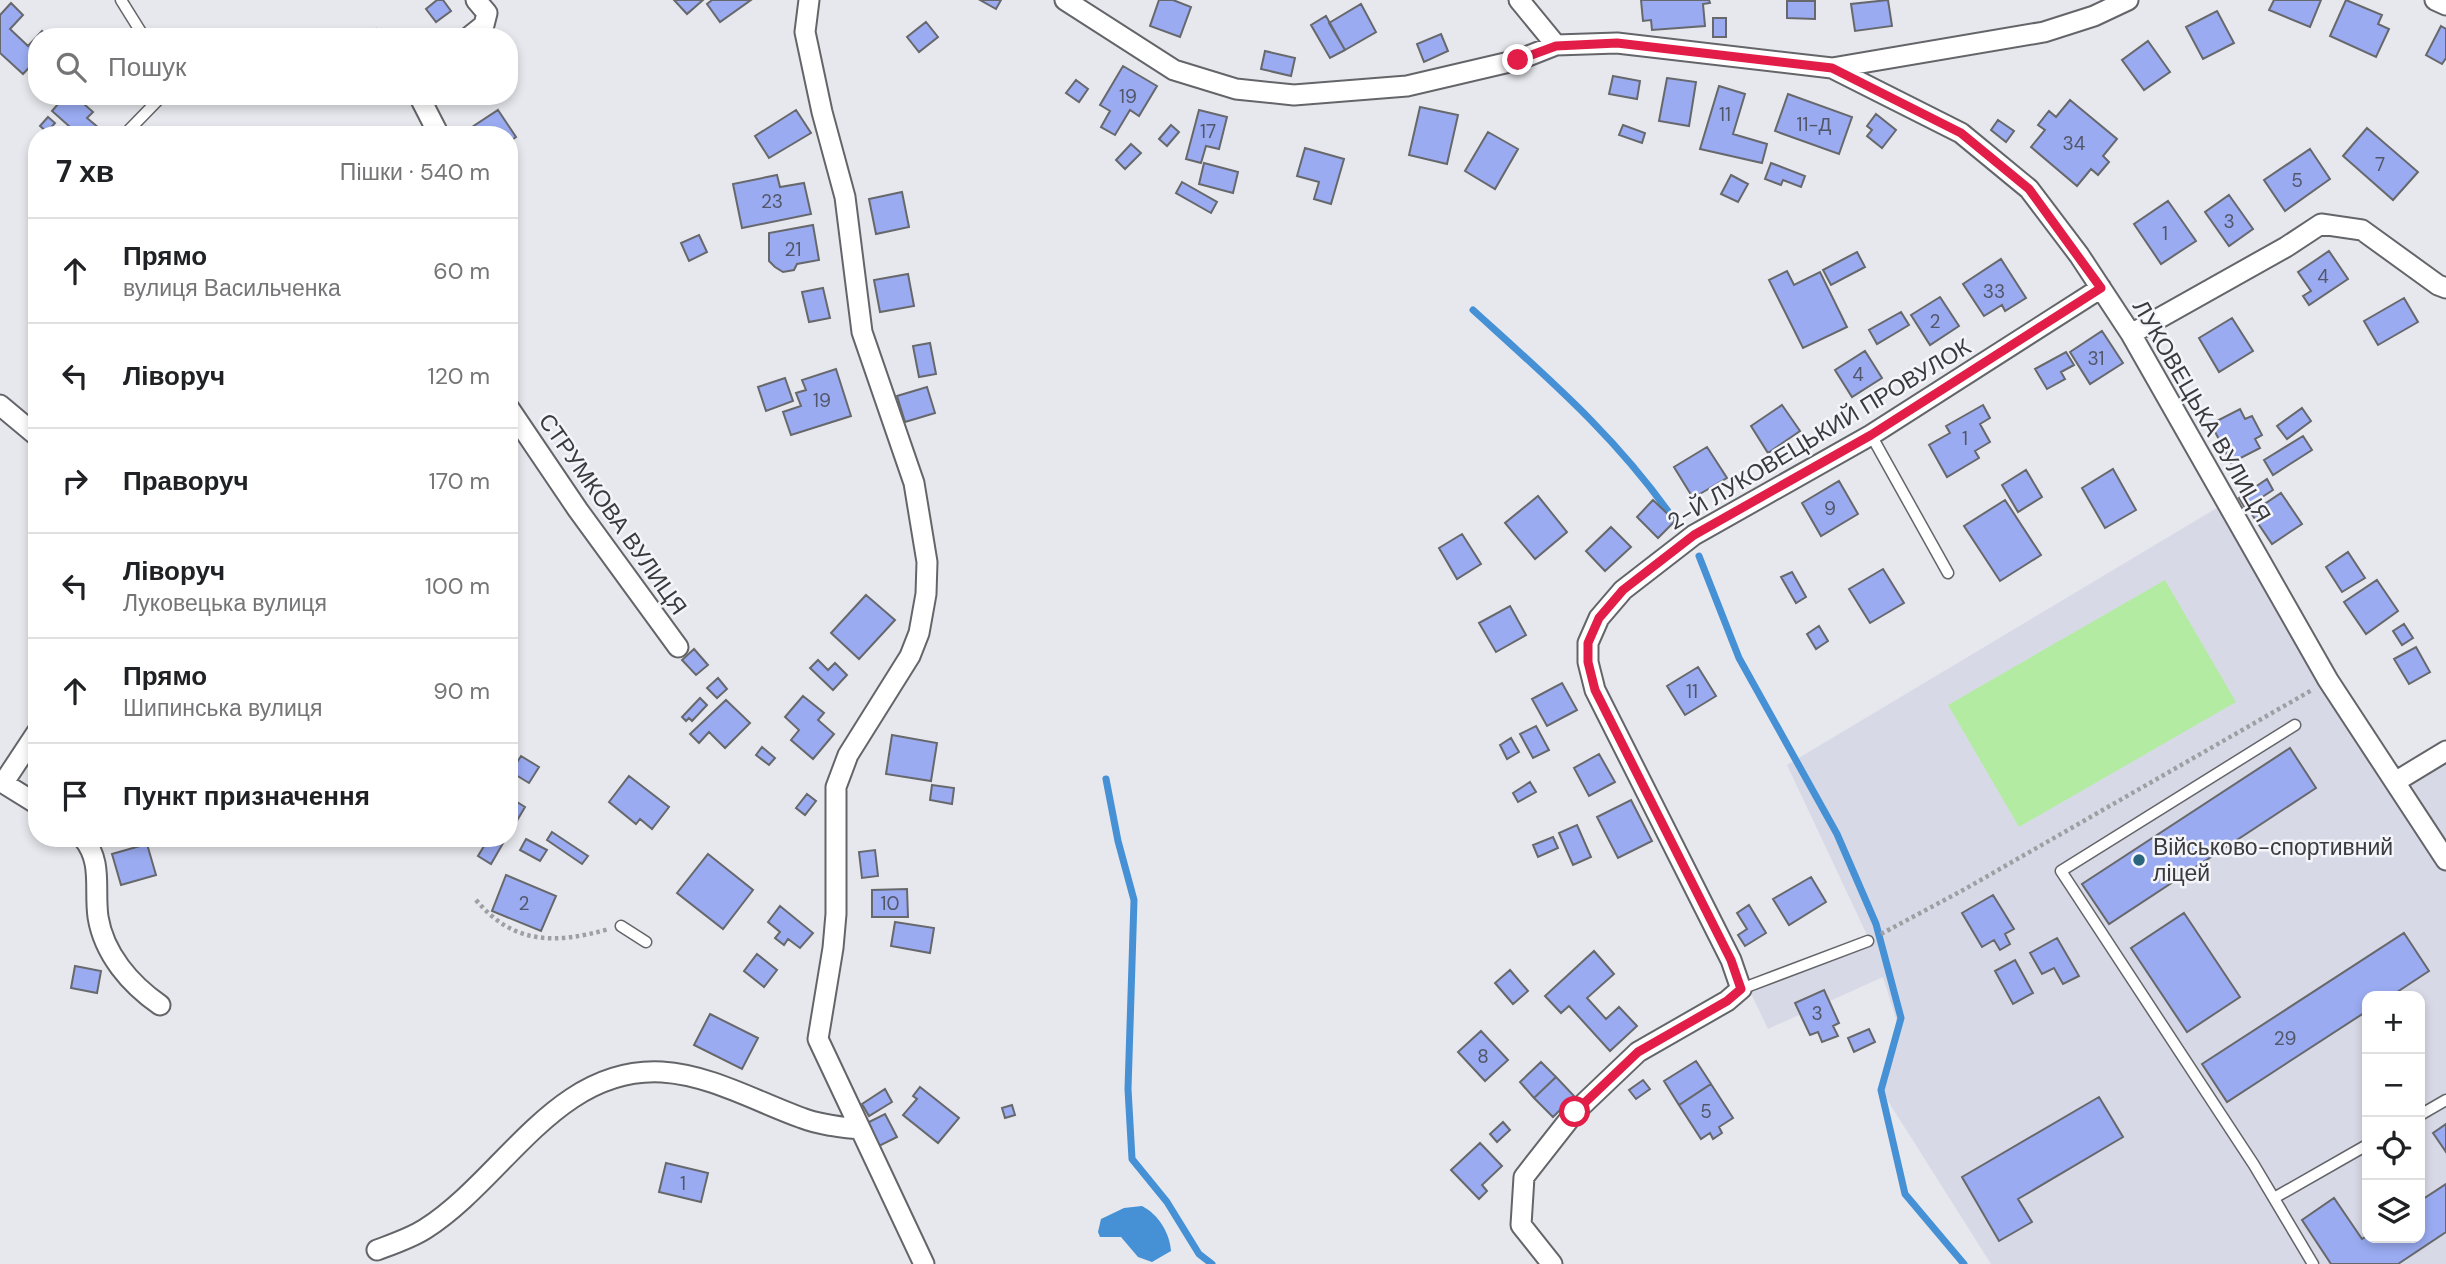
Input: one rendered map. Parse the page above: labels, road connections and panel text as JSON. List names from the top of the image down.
{
  "streets": {
    "street": ["ЛУКОВЕЦЬКА ВУЛИЦЯ", "2-Й ЛУКОВЕЦЬКИЙ ПРОВУЛОК", "СТРУМКОВА ВУЛИЦЯ"]
  },
  "crossings": [
    ["ЛУКОВЕЦЬКА ВУЛИЦЯ", "2-Й ЛУКОВЕЦЬКИЙ ПРОВУЛОК"]
  ],
  "places": ["Військово-спортивний ліцей"],
  "house_numbers": [
    "19",
    "11",
    "11-Д",
    "17",
    "34",
    "7",
    "5",
    "23",
    "3",
    "1",
    "21",
    "4",
    "33",
    "2",
    "31",
    "4",
    "19",
    "1",
    "9",
    "11",
    "2",
    "10",
    "3",
    "29",
    "8",
    "5",
    "1"
  ],
  "page": {
    "search": "Пошук",
    "heading": ["7 хв", "Пішки · 540 m"],
    "list": [
      ["Прямо", "вулиця Васильченка", "60 m"],
      ["Ліворуч", "120 m"],
      ["Праворуч", "170 m"],
      ["Ліворуч", "Луковецька вулиця", "100 m"],
      ["Прямо", "Шипинська вулиця", "90 m"],
      "Пункт призначення"
    ],
    "map_buttons": ["+", "−"]
  }
}
